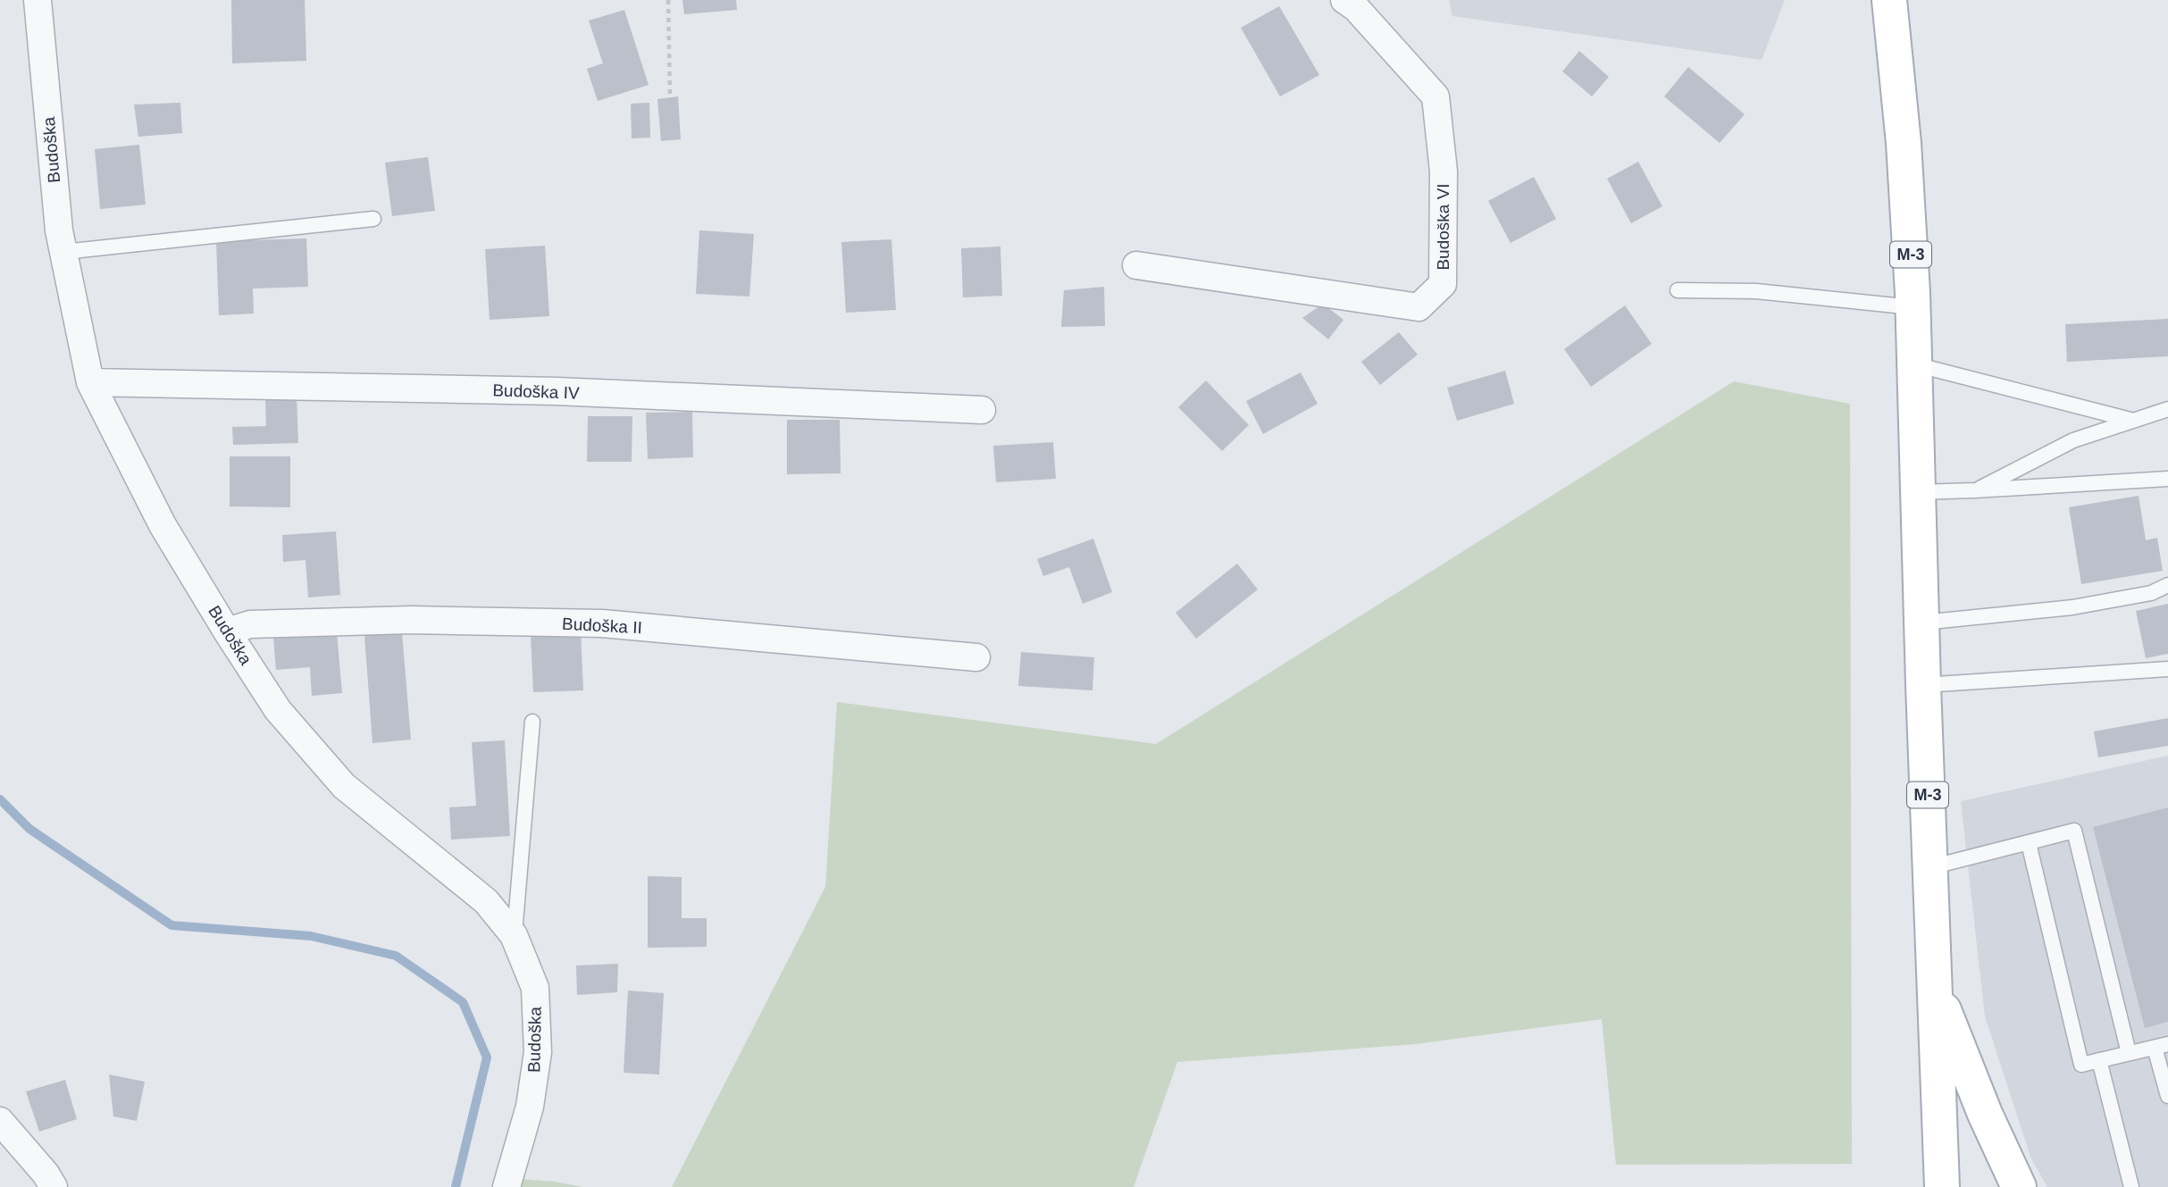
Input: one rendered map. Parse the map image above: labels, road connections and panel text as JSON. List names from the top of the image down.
{
  "streets": {
    "main road": ["M-3"],
    "street": [
      "Budoška",
      "Budoška VI",
      "Budoška IV",
      "Budoška II"
    ]
  },
  "crossings": [
    ["Budoška", "Budoška IV"],
    ["Budoška", "Budoška II"]
  ]
}
